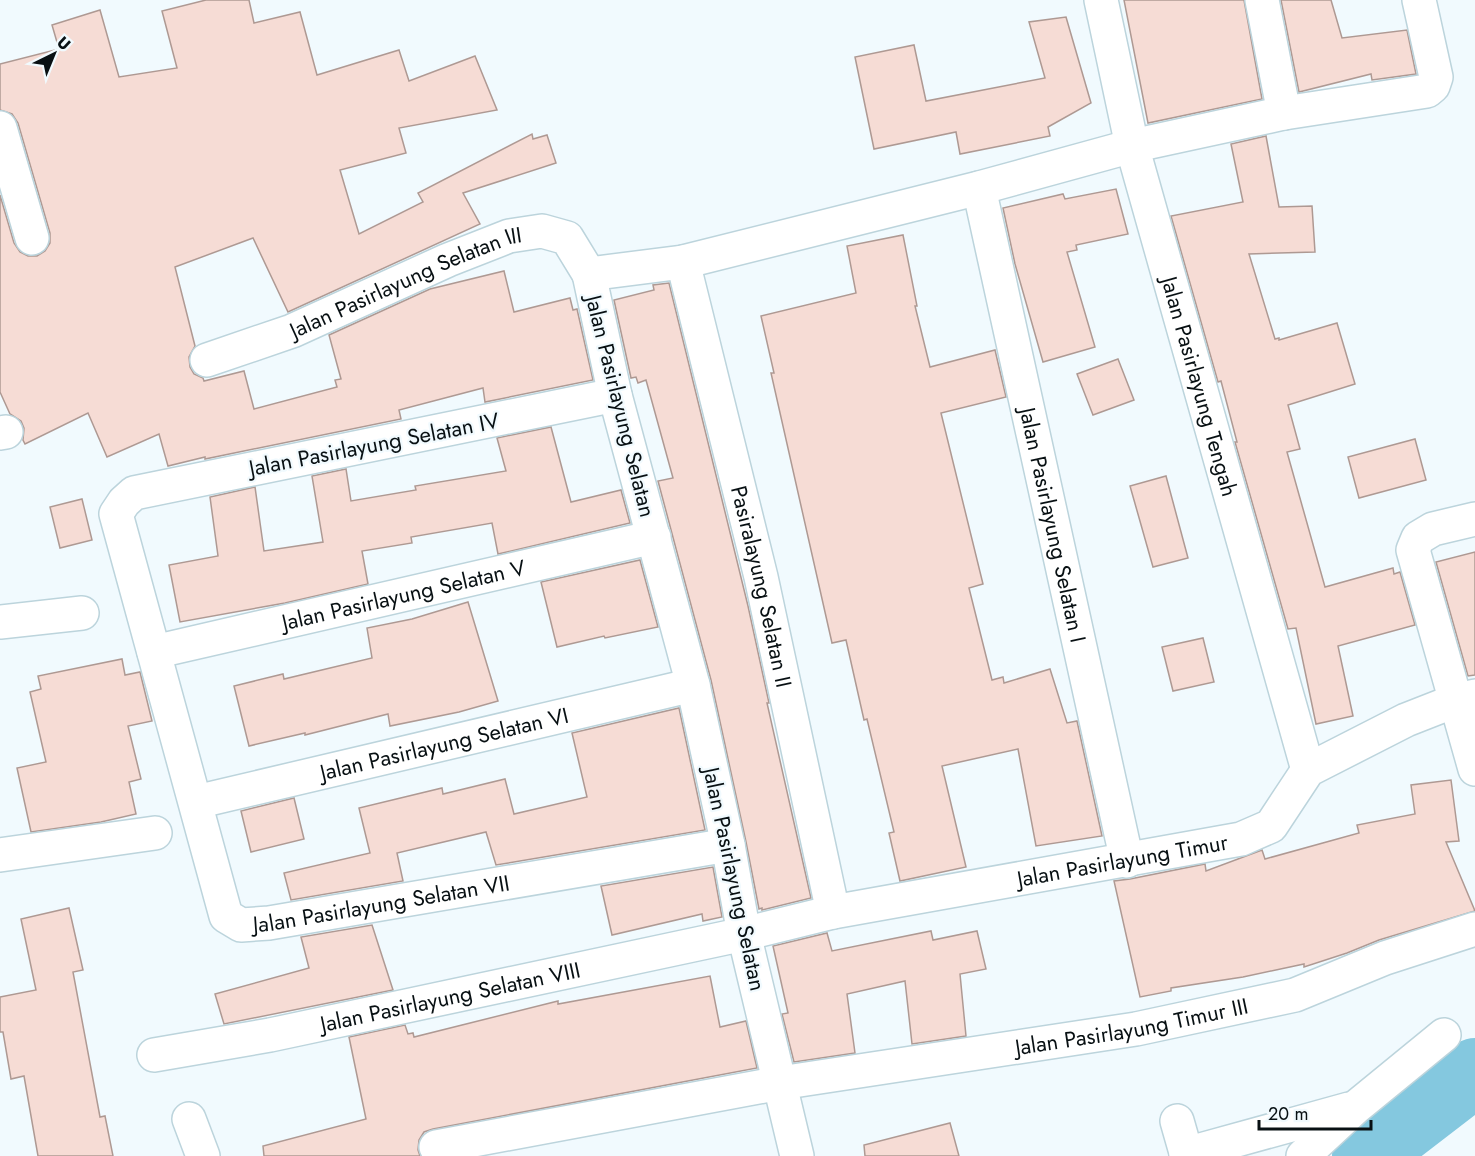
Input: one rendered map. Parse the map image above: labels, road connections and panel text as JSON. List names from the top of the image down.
{
  "streets": {
    "street": [
      "Jalan Pasirlayung Selatan III",
      "Jalan Pasirlayung Tengah",
      "Jalan Pasirlayung Selatan",
      "Jalan Pasirlayung Selatan IV",
      "Jalan Pasirlayung Selatan I",
      "Pasiralayung Selatan II",
      "Jalan Pasirlayung Selatan V",
      "Jalan Pasirlayung Selatan VI",
      "Jalan Pasirlayung Timur",
      "Jalan Pasirlayung Selatan VII",
      "Jalan Pasirlayung Selatan VIII",
      "Jalan Pasirlayung Timur III"
    ]
  },
  "crossings": [
    ["Jalan Pasirlayung Selatan III", "Jalan Pasirlayung Selatan"],
    ["Jalan Pasirlayung Tengah", "Jalan Pasirlayung Selatan"],
    ["Jalan Pasirlayung Tengah", "Jalan Pasirlayung Timur"],
    ["Jalan Pasirlayung Selatan", "Jalan Pasirlayung Selatan IV"],
    ["Jalan Pasirlayung Selatan", "Jalan Pasirlayung Selatan I"],
    ["Jalan Pasirlayung Selatan", "Pasiralayung Selatan II"],
    ["Jalan Pasirlayung Selatan", "Jalan Pasirlayung Selatan V"],
    ["Jalan Pasirlayung Selatan", "Jalan Pasirlayung Selatan VI"],
    ["Jalan Pasirlayung Selatan", "Jalan Pasirlayung Timur"],
    ["Jalan Pasirlayung Selatan", "Jalan Pasirlayung Selatan VII"],
    ["Jalan Pasirlayung Selatan", "Jalan Pasirlayung Selatan VIII"],
    ["Jalan Pasirlayung Selatan", "Jalan Pasirlayung Timur III"],
    ["Jalan Pasirlayung Selatan IV", "Jalan Pasirlayung Selatan VII"],
    ["Jalan Pasirlayung Selatan I", "Jalan Pasirlayung Timur"],
    ["Pasiralayung Selatan II", "Jalan Pasirlayung Timur"],
    ["Jalan Pasirlayung Selatan V", "Jalan Pasirlayung Selatan VII"],
    ["Jalan Pasirlayung Selatan VI", "Jalan Pasirlayung Selatan VII"],
    ["Jalan Pasirlayung Timur", "Jalan Pasirlayung Selatan VIII"]
  ],
  "scale_bar": "20 m",
  "north": "top right"
}
